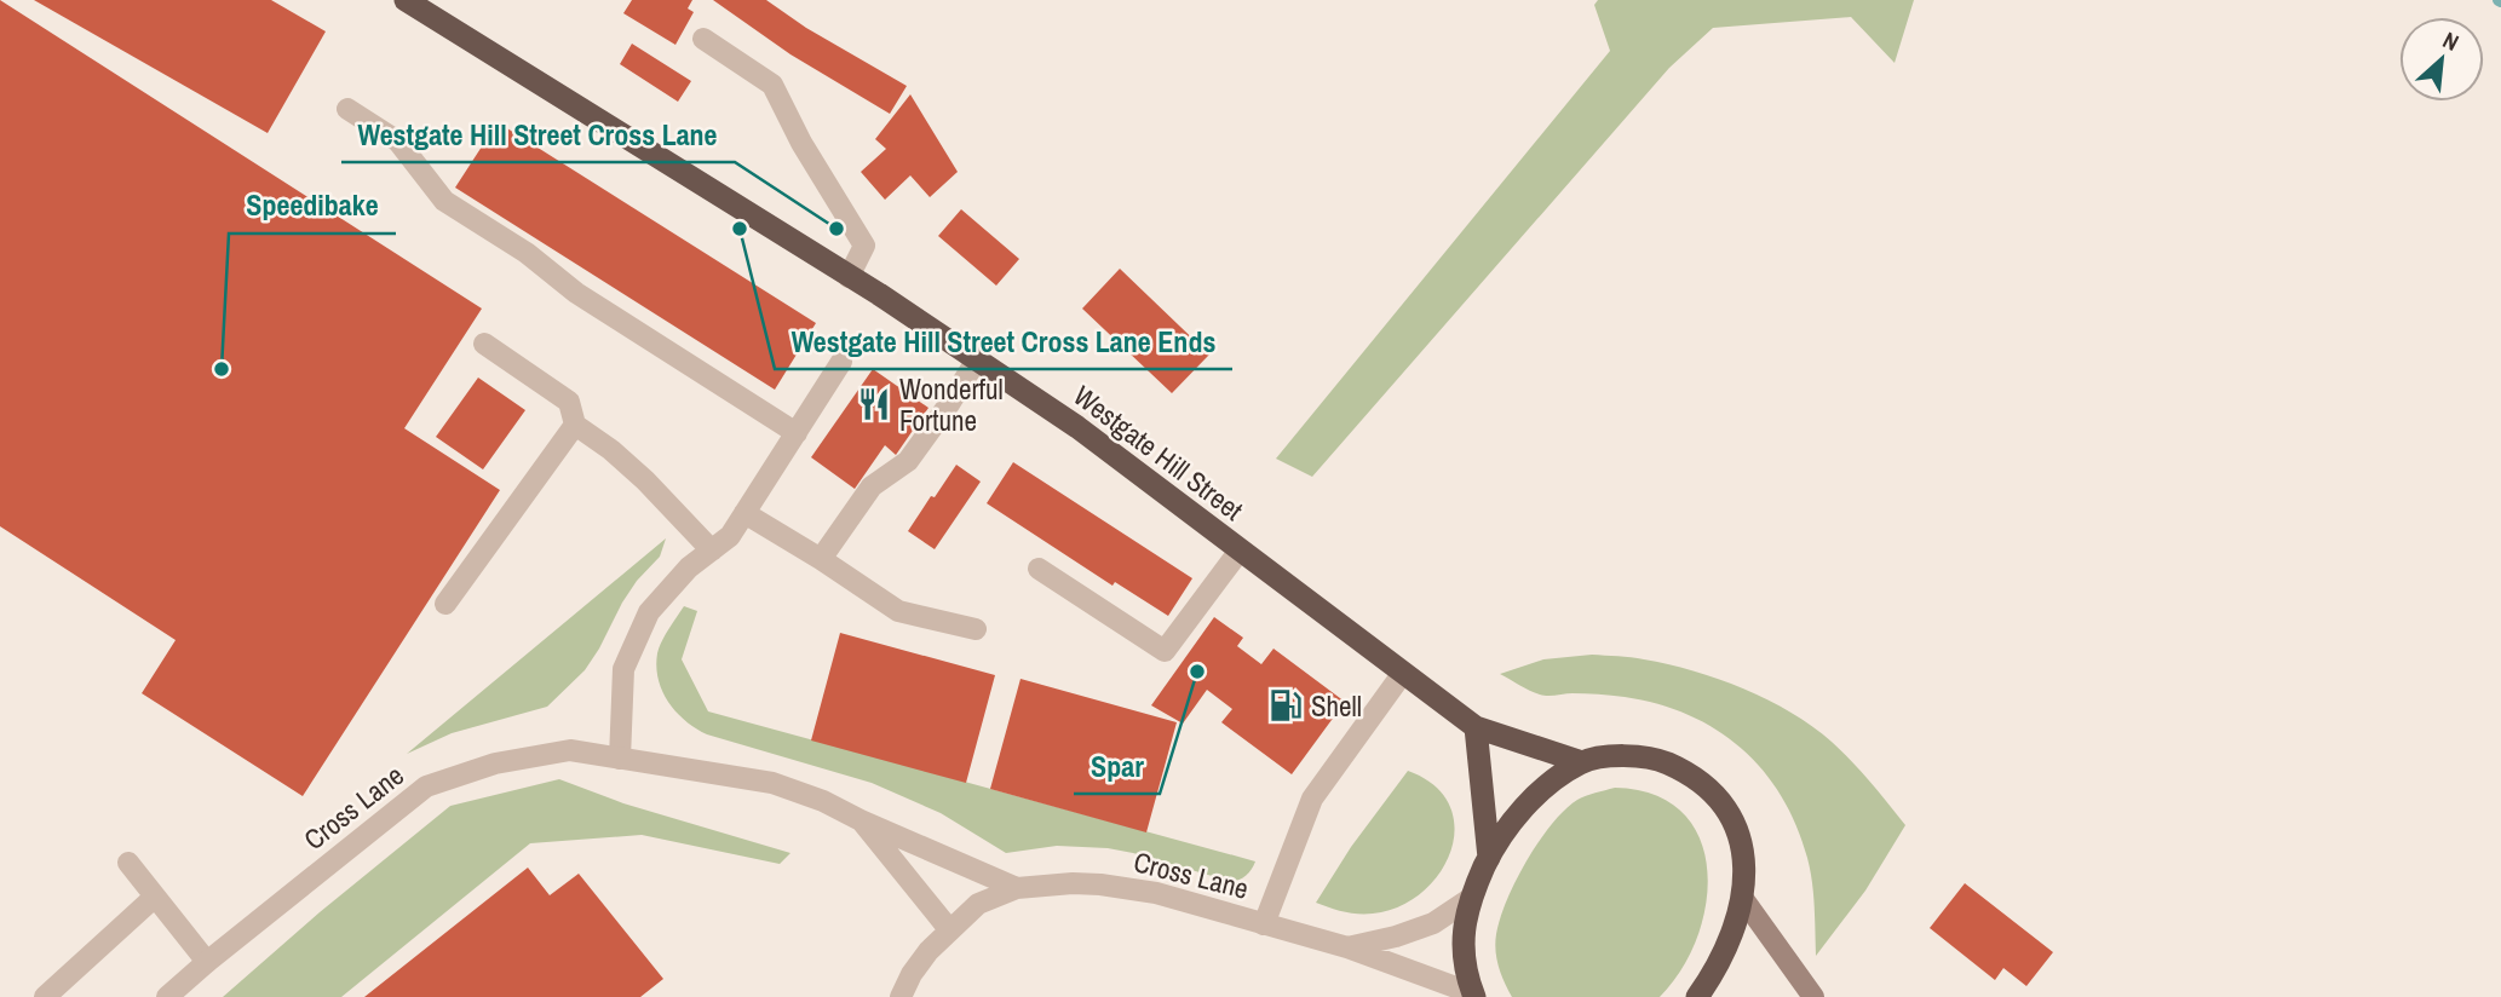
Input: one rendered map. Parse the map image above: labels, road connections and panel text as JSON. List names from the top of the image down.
{
  "streets": {
    "highway": ["Westgate Hill Street"],
    "street": ["Cross Lane"]
  },
  "places": {
    "other": [
      "Westgate Hill Street Cross Lane Ends",
      "Westgate Hill Street Cross Lane",
      "Speedibake",
      "Spar"
    ],
    "restaurant": ["Wonderful Fortune"],
    "fuel station": ["Shell"]
  },
  "north": "top right"
}
